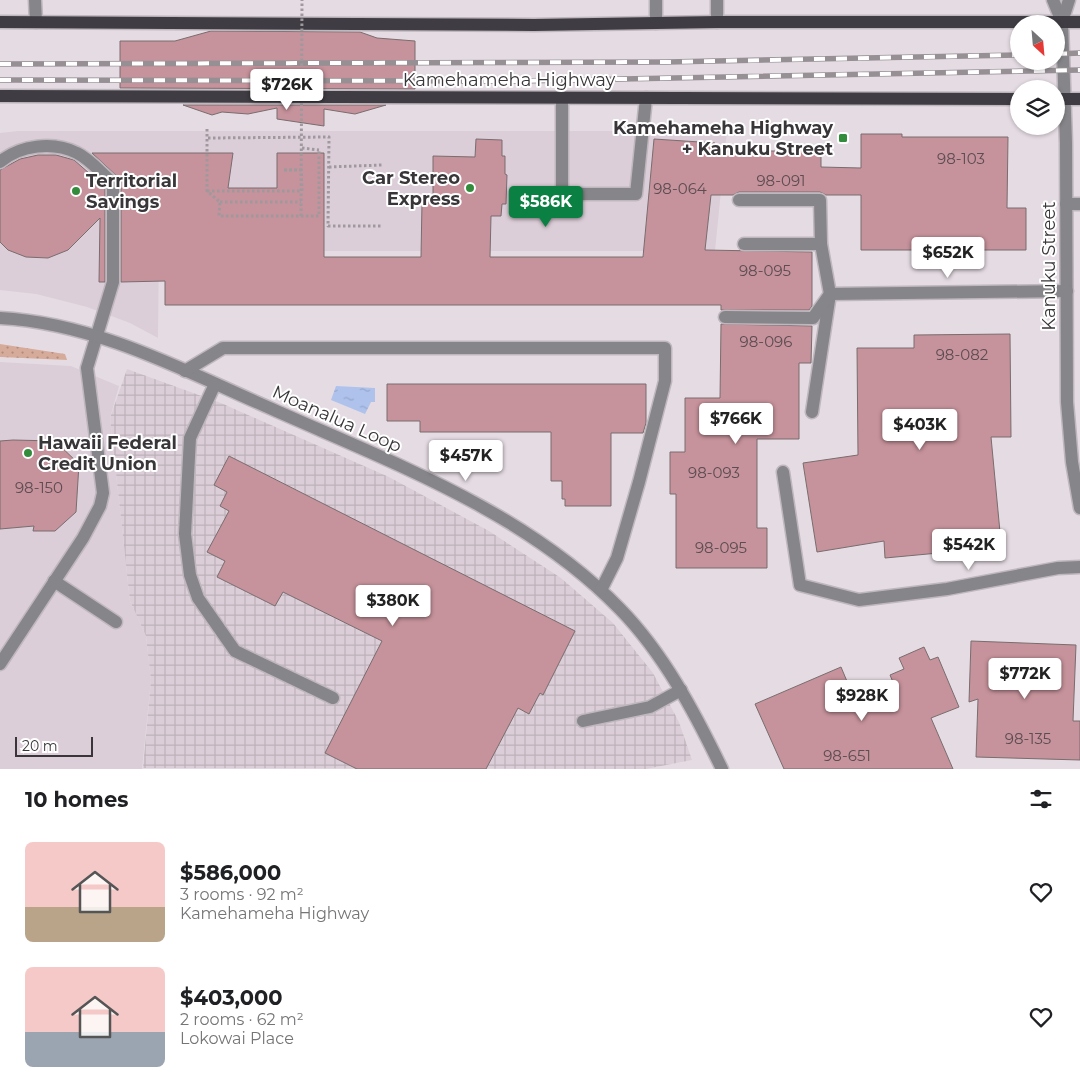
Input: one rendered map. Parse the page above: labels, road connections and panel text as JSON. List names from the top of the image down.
{
  "streets": {
    "main road": ["Kamehameha Highway"],
    "street": ["Kanuku Street", "Moanalua Loop"]
  },
  "places": {
    "transit": ["Kamehameha Highway + Kanuku Street"],
    "other": ["Car Stereo Express", "Territorial Savings", "Hawaii Federal Credit Union"]
  },
  "house_numbers": [
    "98-103",
    "98-091",
    "98-064",
    "98-095",
    "98-096",
    "98-082",
    "98-093",
    "98-150",
    "98-095",
    "98-135",
    "98-651"
  ],
  "scale_bar": "20 m",
  "north": "bottom right",
  "page": {
    "price": [
      "$726K",
      "$586K",
      "$652K",
      "$766K",
      "$403K",
      "$457K",
      "$542K",
      "$380K",
      "$772K",
      "$928K"
    ],
    "scale": "20 m",
    "heading": "10 homes",
    "list": [
      {
        "name": "$586,000",
        "note": "3 rooms · 92 m² · Kamehameha Highway"
      },
      {
        "name": "$403,000",
        "note": "2 rooms · 62 m² · Lokowai Place"
      }
    ]
  }
}
